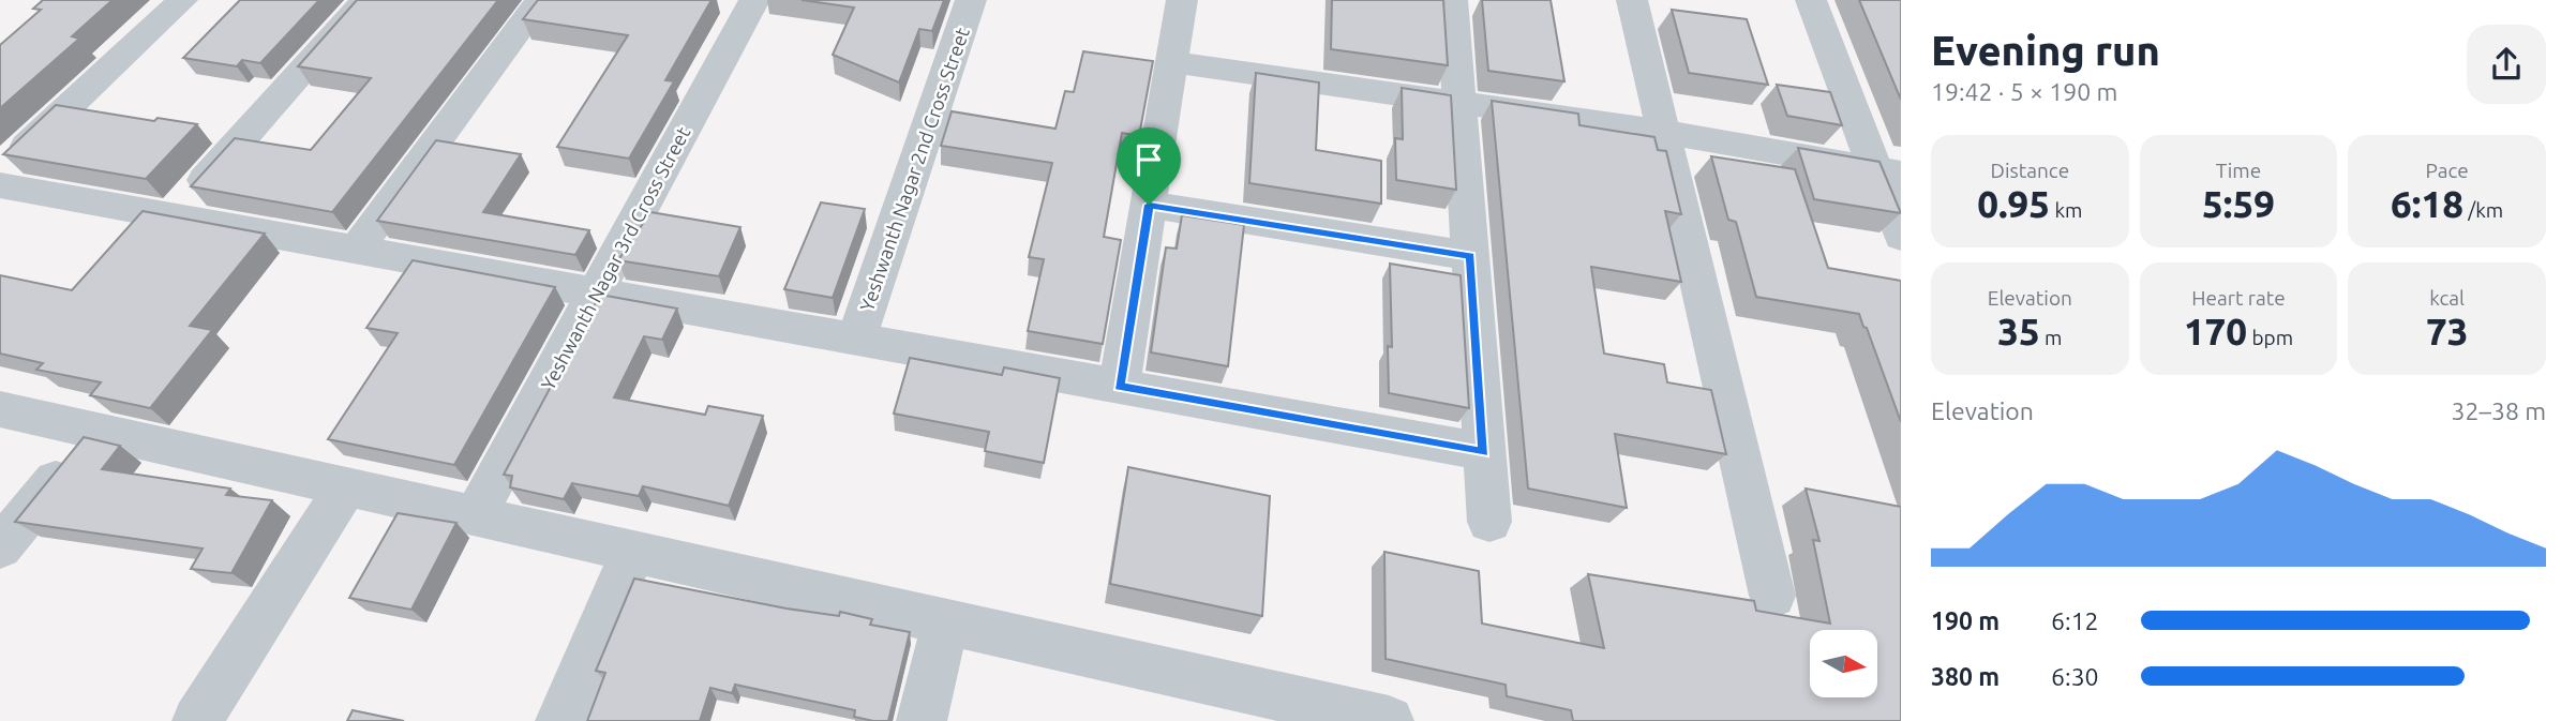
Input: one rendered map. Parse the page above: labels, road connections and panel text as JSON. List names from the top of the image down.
{
  "streets": {
    "street": ["Yeshwanth Nagar 2nd Cross Street", "Yeshwanth Nagar 3rd Cross Street"]
  },
  "north": "right",
  "page": {
    "heading": ["Evening run", "19:42 · 5 × 190 m"],
    "stats": [
      ["Distance", "0.95 km"],
      ["Time", "5:59"],
      ["Pace", "6:18 /km"],
      ["Elevation", "35 m"],
      ["Heart rate", "170 bpm"],
      ["kcal", "73"]
    ],
    "chart": ["Elevation", "32–38 m"],
    "list": [
      {
        "name": "190 m",
        "note": "6:12"
      },
      {
        "name": "380 m",
        "note": "6:30"
      }
    ]
  }
}
